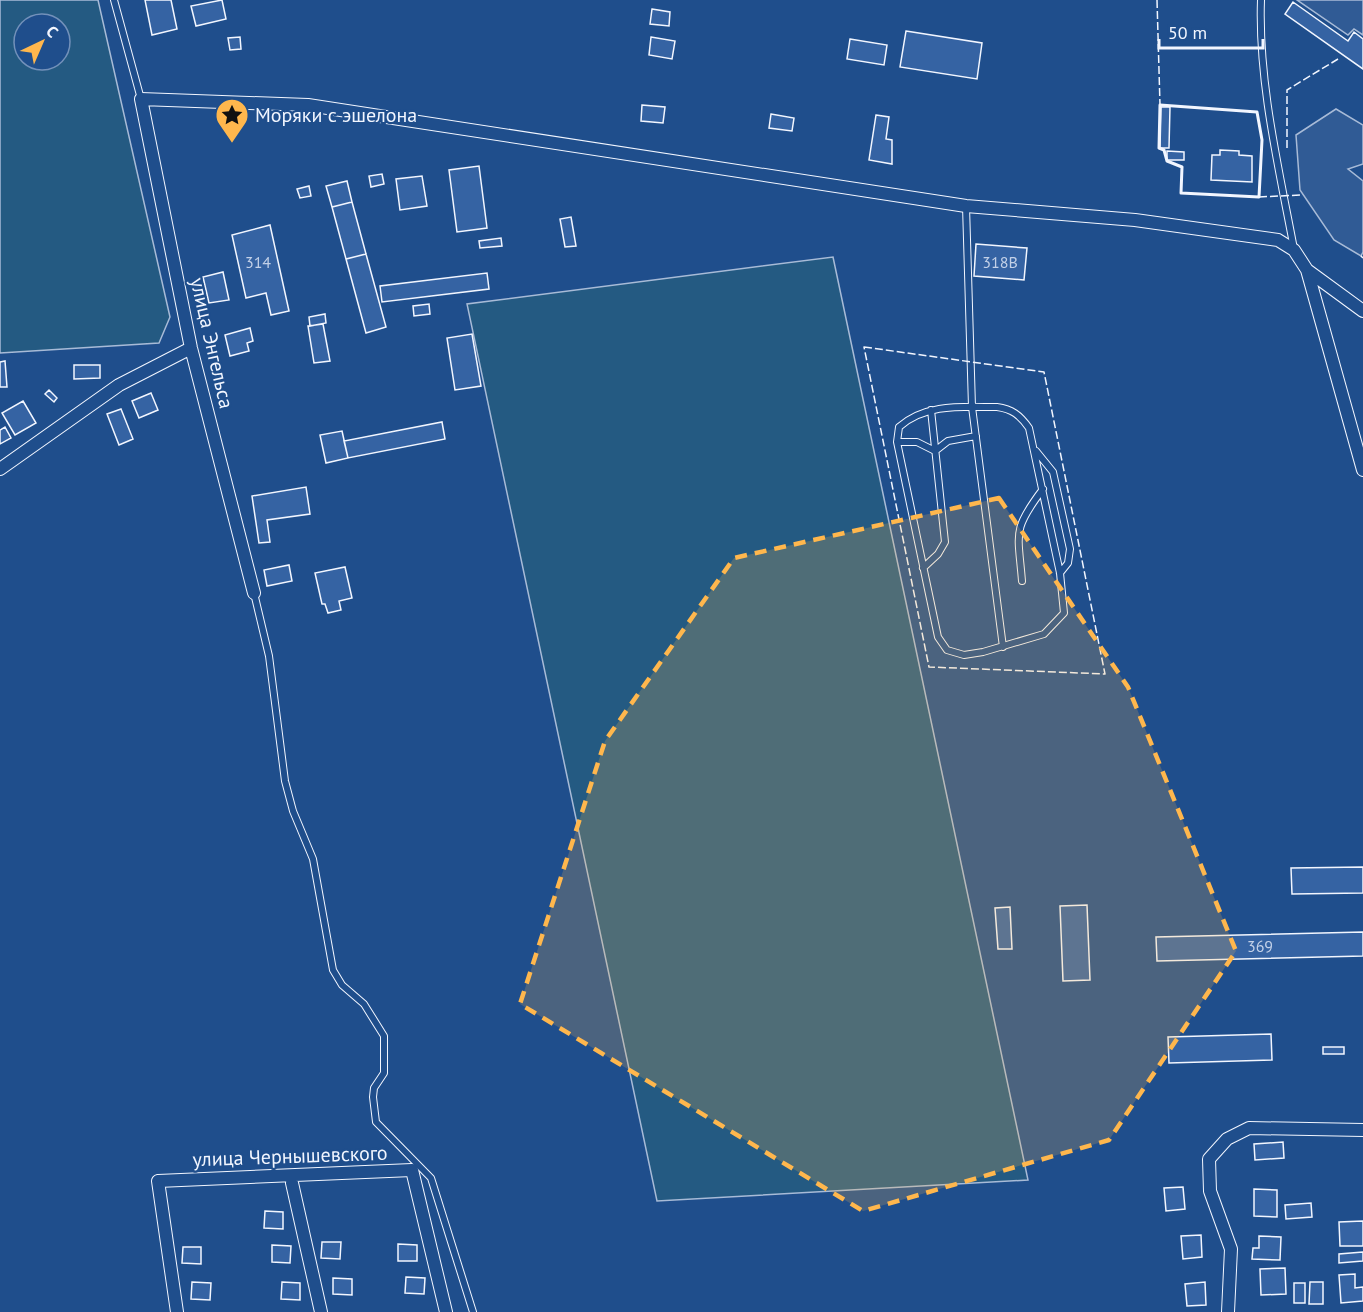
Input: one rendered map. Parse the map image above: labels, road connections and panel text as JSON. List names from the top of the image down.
{
  "streets": {
    "street": ["улица Энгельса", "улица Чернышевского"]
  },
  "places": {
    "place": ["Моряки с эшелона"]
  },
  "house_numbers": ["314", "318В", "369"],
  "scale_bar": "50 m",
  "north": "top right"
}
